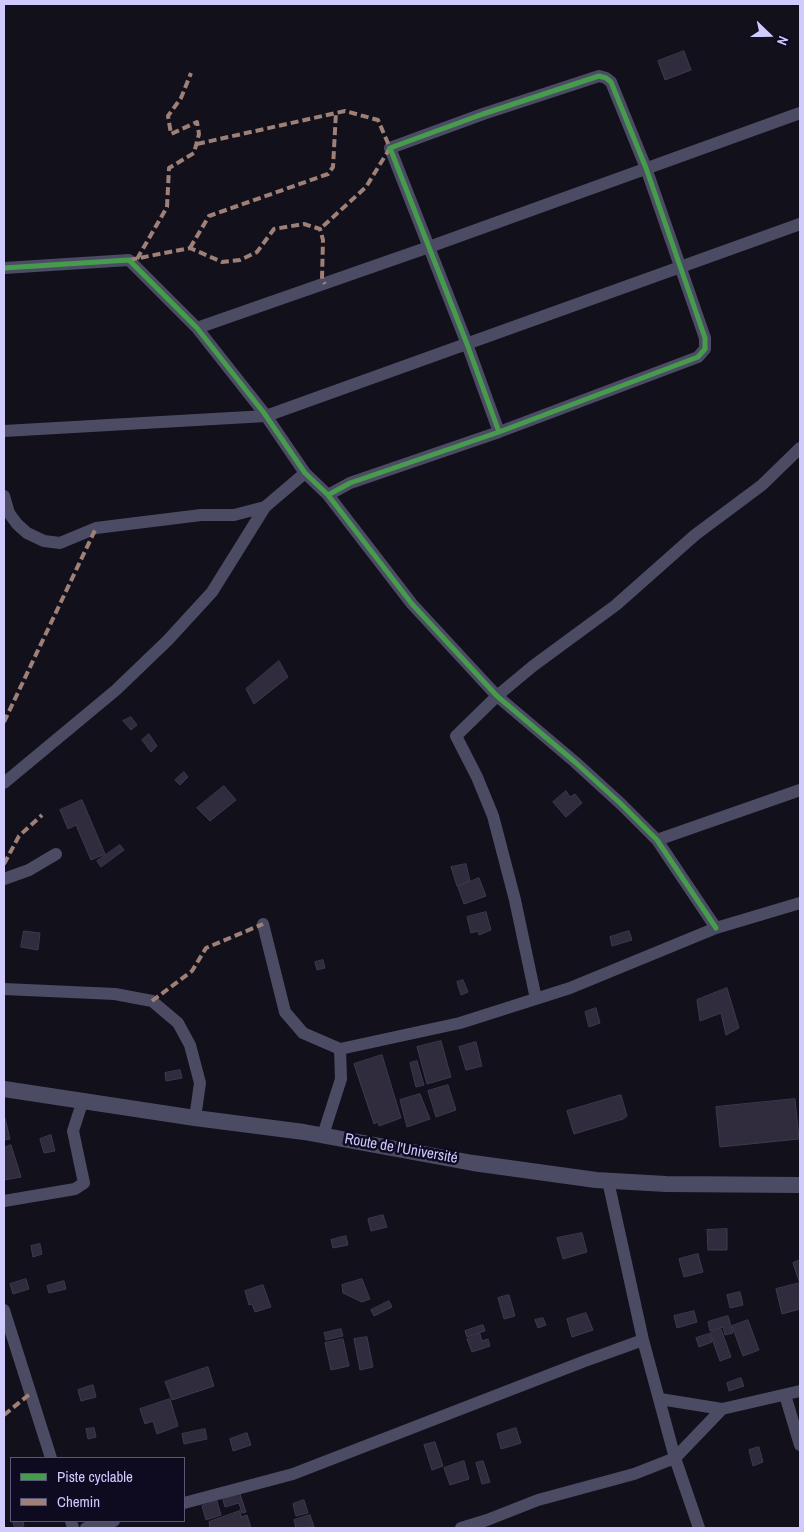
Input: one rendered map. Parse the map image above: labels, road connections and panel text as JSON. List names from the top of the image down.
{
  "streets": {
    "street": ["Route de l'Université"]
  },
  "legend": ["Piste cyclable", "Chemin"],
  "north": "right"
}
